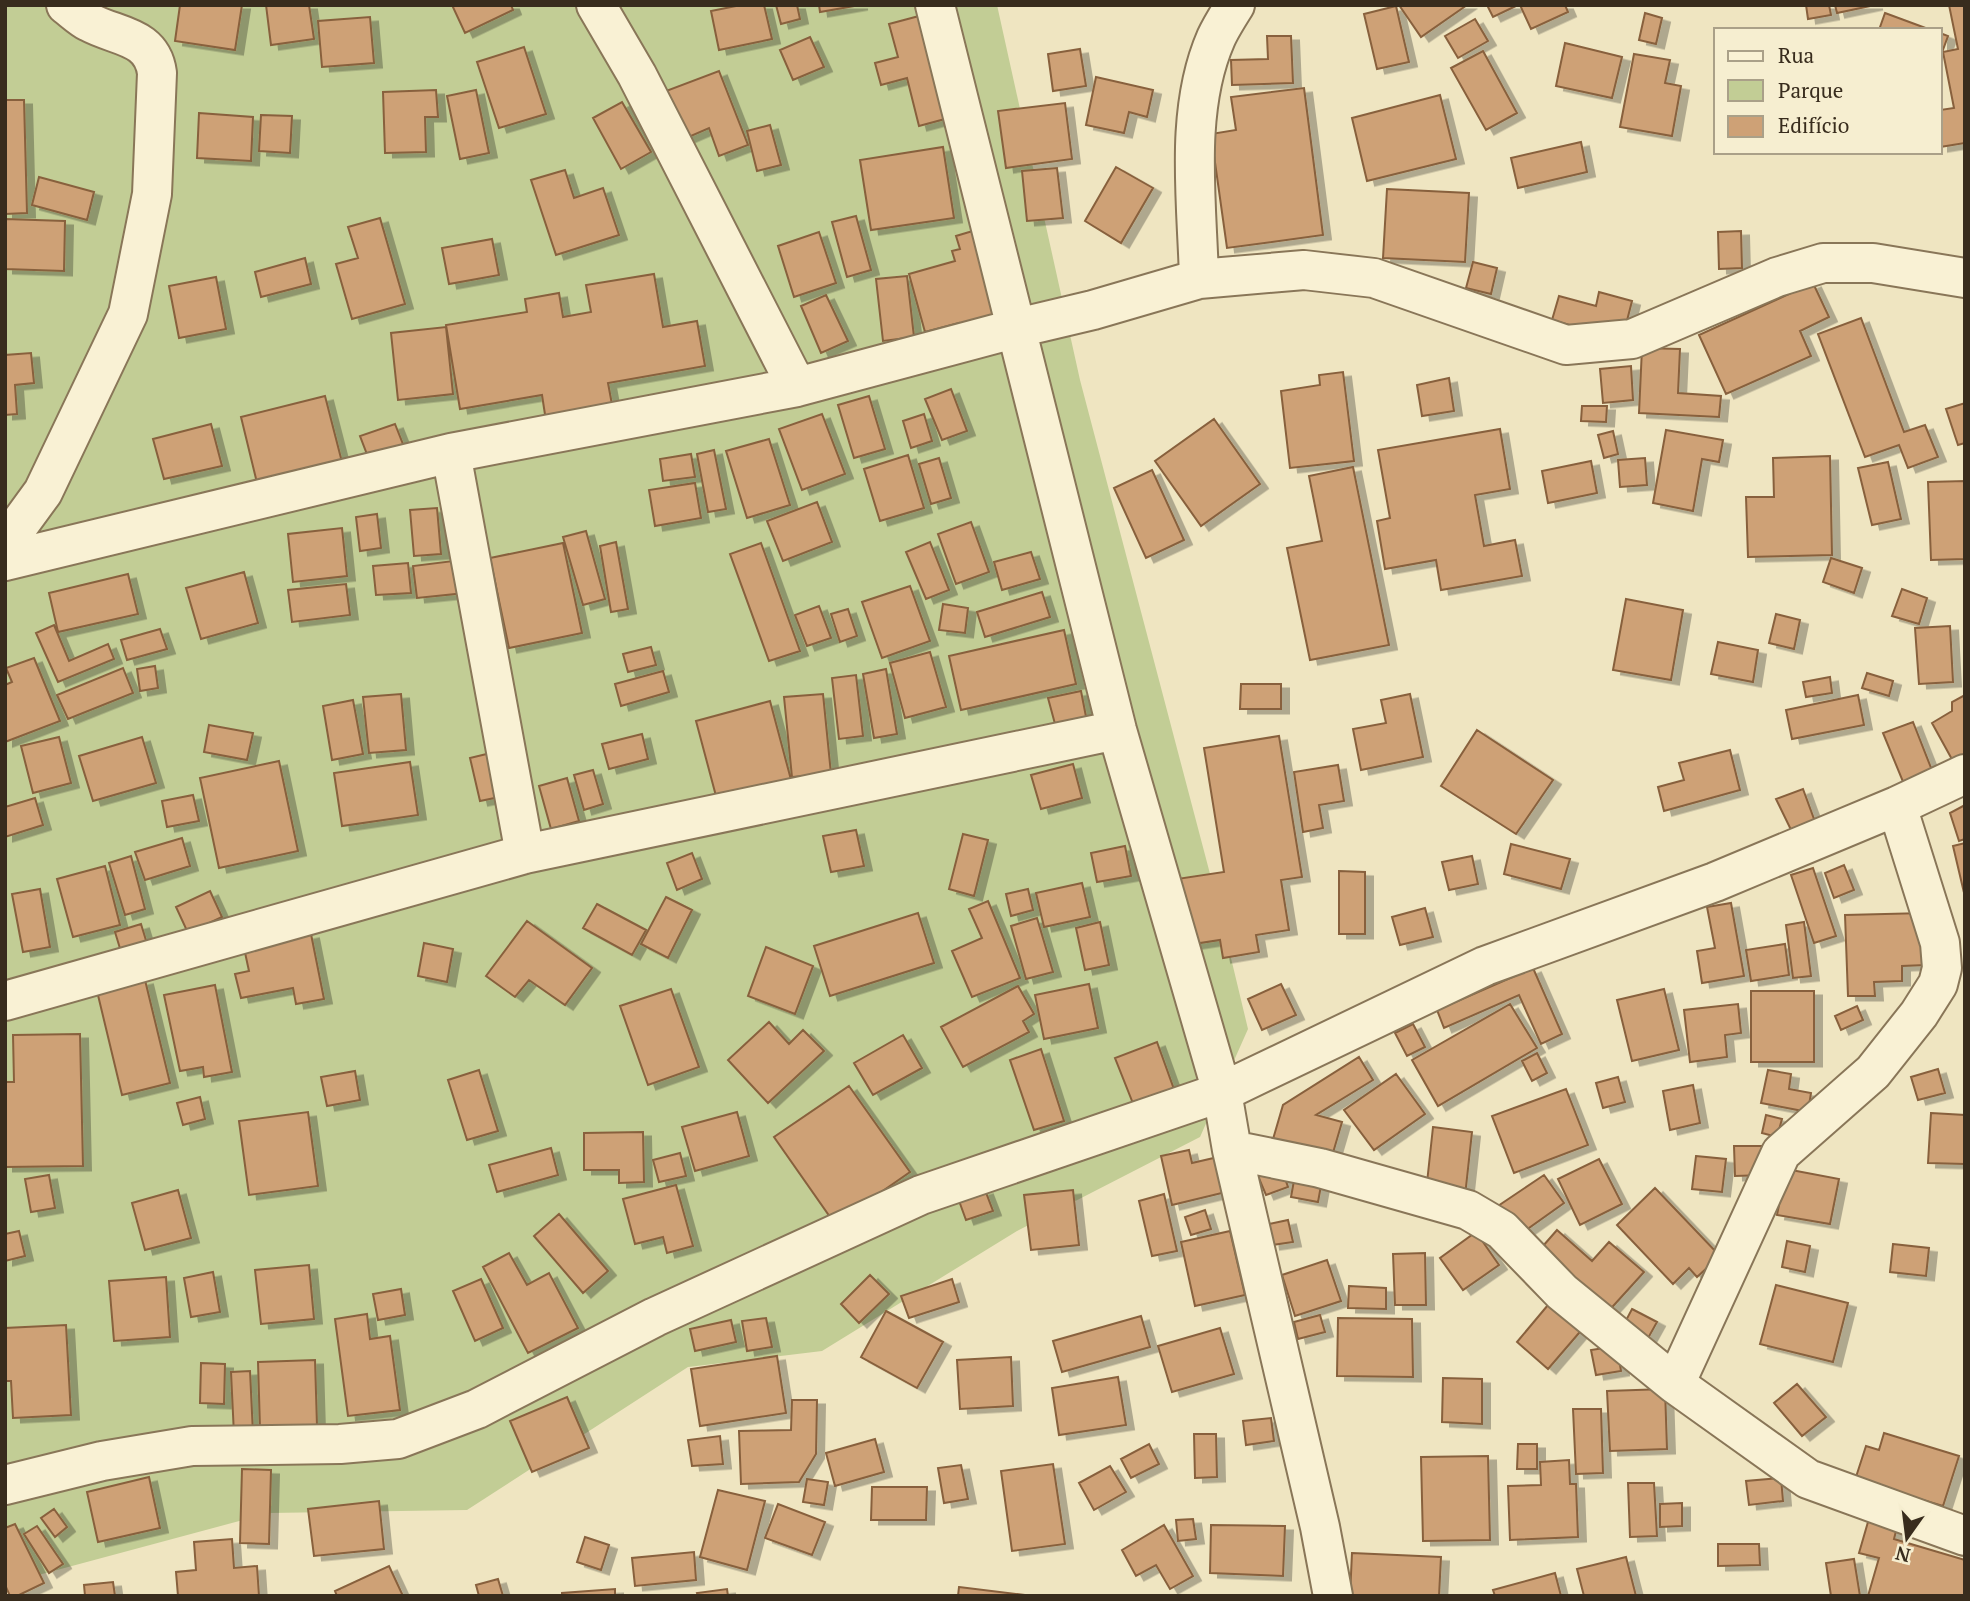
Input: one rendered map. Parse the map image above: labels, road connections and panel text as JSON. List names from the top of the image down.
{
  "legend": ["Rua", "Parque", "Edifício"],
  "north": "bottom"
}
